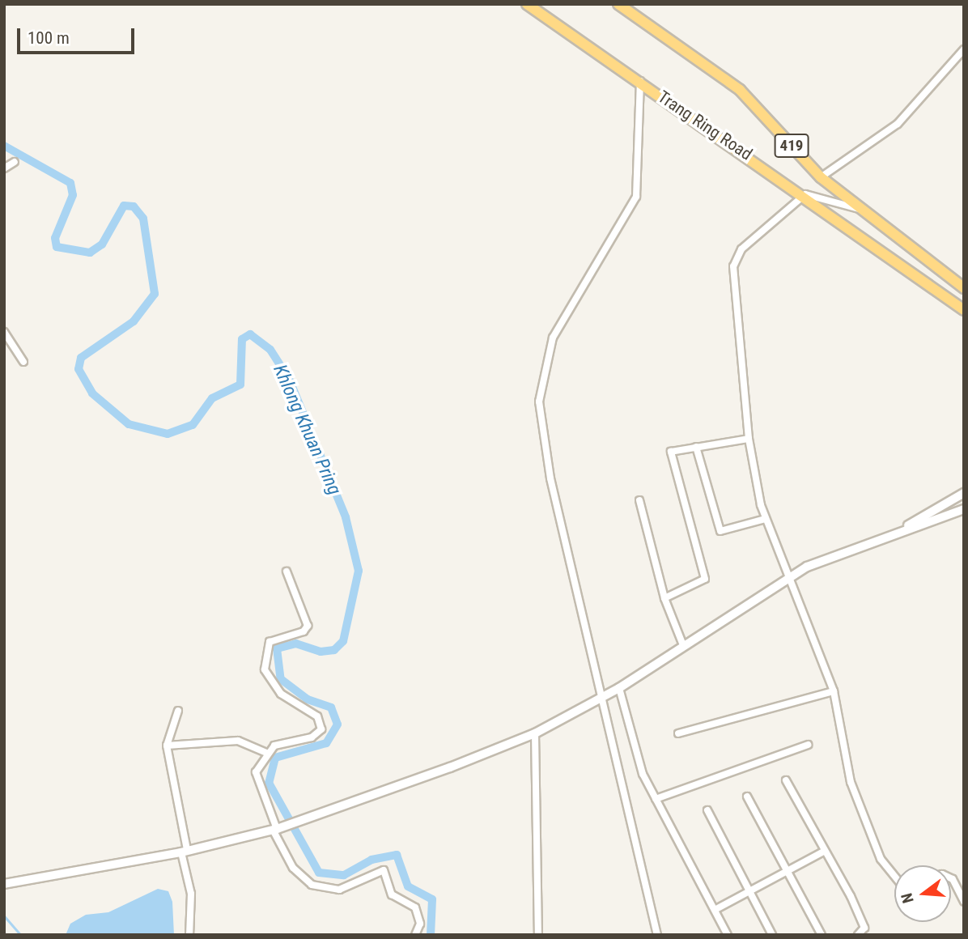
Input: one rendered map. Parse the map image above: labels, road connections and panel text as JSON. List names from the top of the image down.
{
  "streets": {
    "highway": ["Trang Ring Road", "419"]
  },
  "water": ["Khlong Khuan Pring"],
  "scale_bar": "100 m",
  "north": "left"
}
